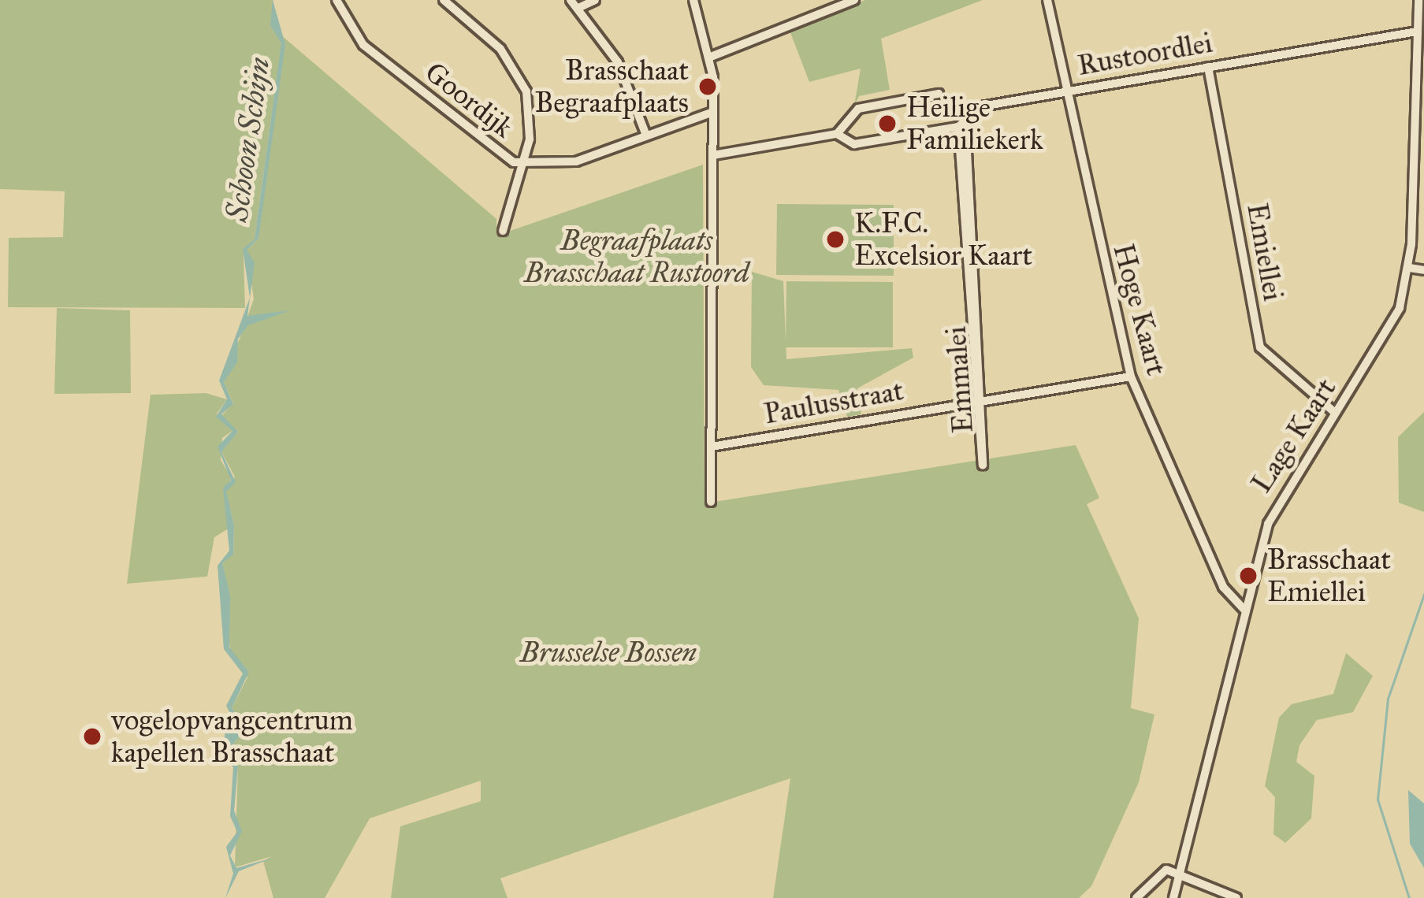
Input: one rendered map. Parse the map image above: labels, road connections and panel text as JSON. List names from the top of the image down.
{
  "streets": {
    "street": [
      "Rustoordlei",
      "Goordijk",
      "Emiellei",
      "Hoge Kaart",
      "Emmalei",
      "Paulusstraat",
      "Lage Kaart"
    ]
  },
  "crossings": [
    ["Rustoordlei", "Emiellei"],
    ["Rustoordlei", "Hoge Kaart"],
    ["Rustoordlei", "Emmalei"],
    ["Rustoordlei", "Lage Kaart"],
    ["Emiellei", "Lage Kaart"],
    ["Hoge Kaart", "Paulusstraat"],
    ["Hoge Kaart", "Lage Kaart"],
    ["Emmalei", "Paulusstraat"]
  ],
  "water": ["Schoon Schijn"],
  "parks": ["Begraafplaats Brasschaat Rustoord", "Brusselse Bossen"],
  "places": [
    "Brasschaat Begraafplaats",
    "Heilige Familiekerk",
    "K.F.C. Excelsior Kaart",
    "Brasschaat Emiellei",
    "vogelopvangcentrum kapellen Brasschaat"
  ]
}
